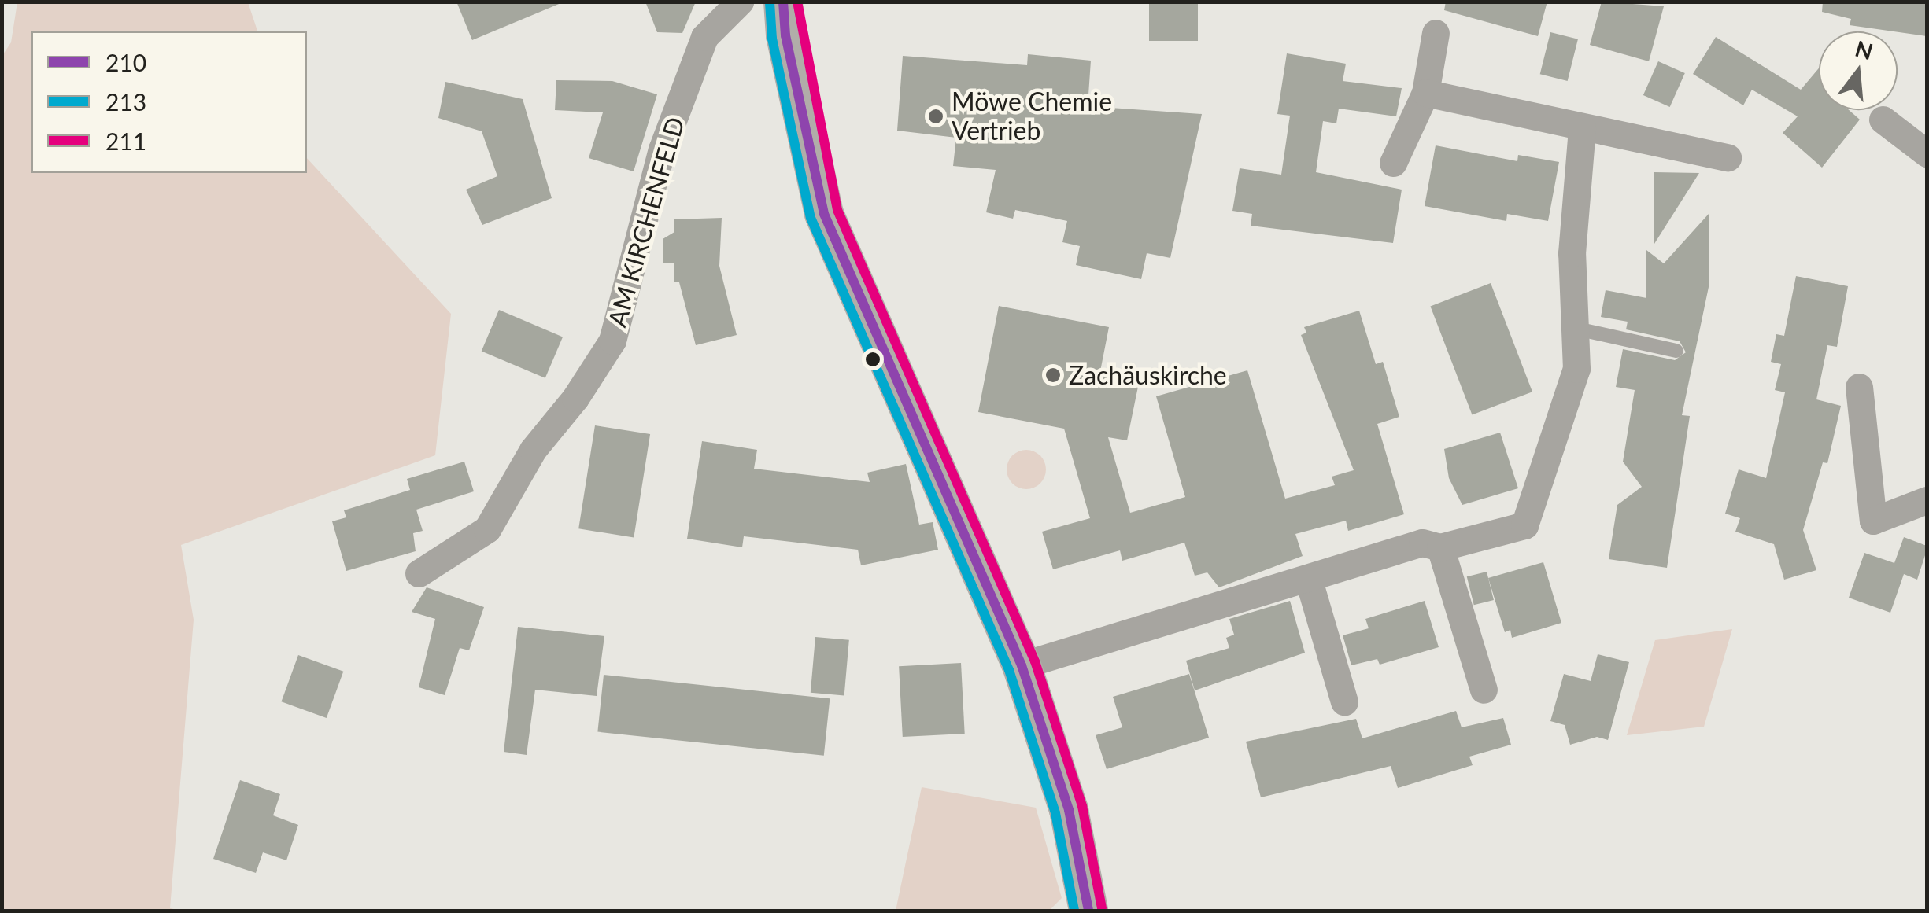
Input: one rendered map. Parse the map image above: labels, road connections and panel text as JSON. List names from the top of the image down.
{
  "streets": {
    "street": ["AM KIRCHENFELD"]
  },
  "places": ["Möwe Chemie Vertrieb", "Zachäuskirche"],
  "lines": ["transit line 210", "transit line 211", "transit line 213"],
  "legend": ["210", "213", "211"],
  "north": "top"
}
